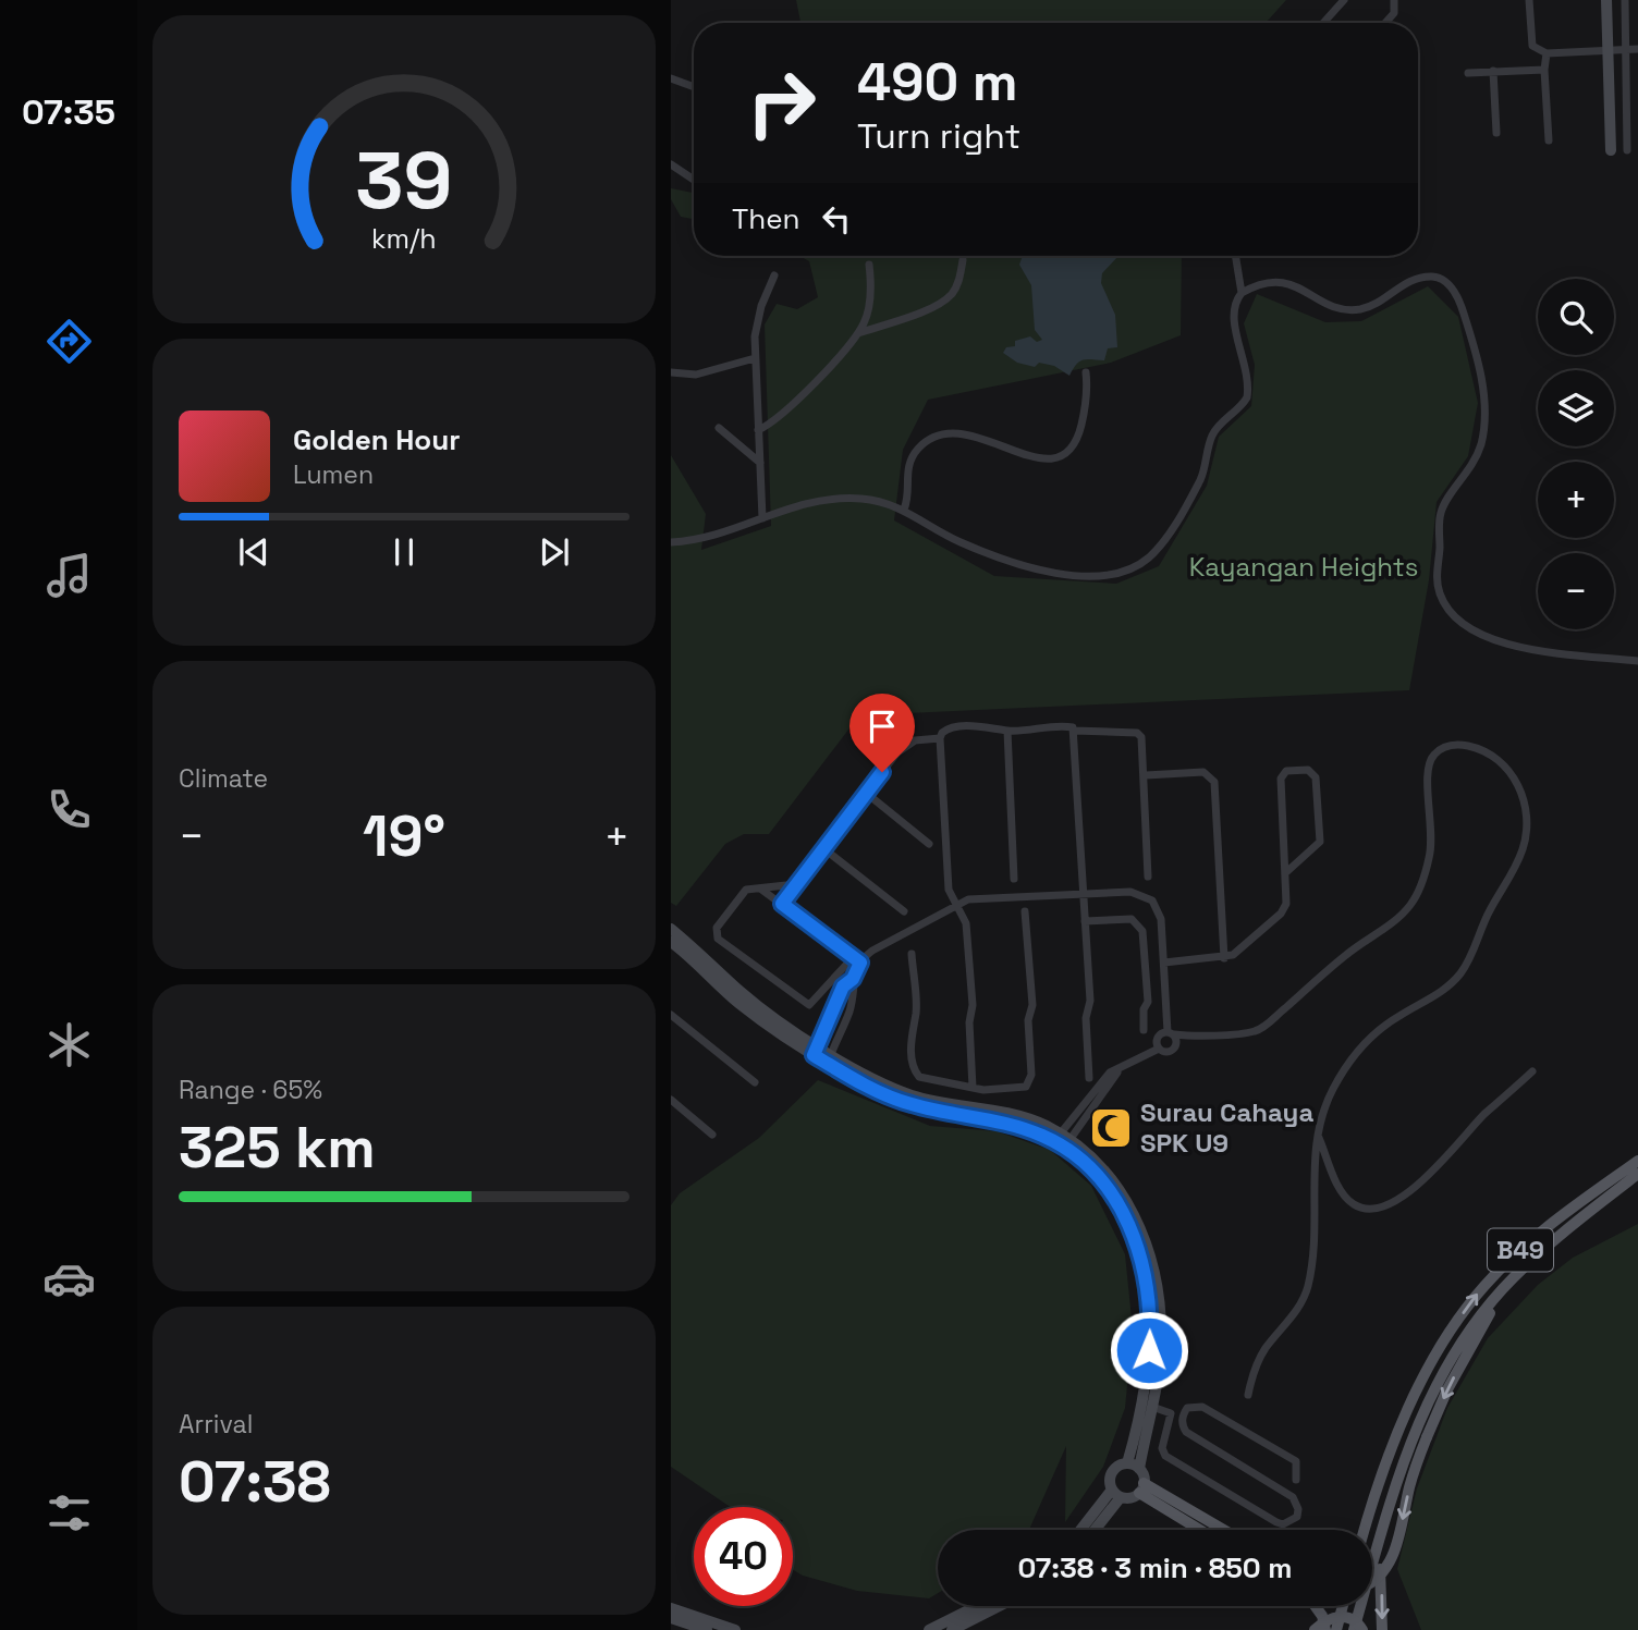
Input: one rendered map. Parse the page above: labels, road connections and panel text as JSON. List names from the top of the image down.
{
  "streets": {
    "main road": ["B49"]
  },
  "parks": ["Kayangan Heights"],
  "places": {
    "mosque": ["Surau Cahaya SPK U9"]
  },
  "page": {
    "tabs": "07:35",
    "turn": ["490 m", "Turn right"],
    "then": "Then",
    "map_buttons": ["+", "−"],
    "song": ["Golden Hour", "Lumen"],
    "tile": [
      "Climate",
      ["Range · 65%", "325 km"],
      ["Arrival", "07:38"]
    ],
    "heat": ["−", "19°", "+"],
    "limit": "40",
    "trip": "07:38 · 3 min · 850 m",
    "gauge": ["39", "km/h"]
  }
}
